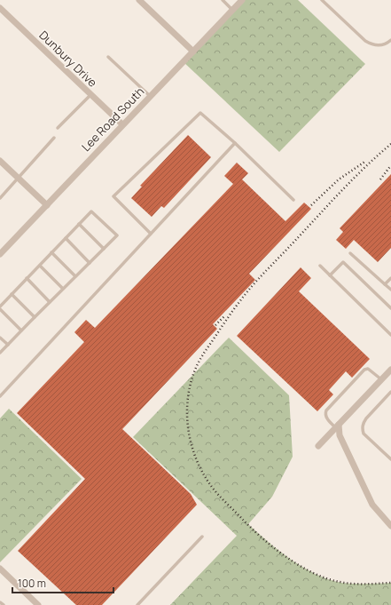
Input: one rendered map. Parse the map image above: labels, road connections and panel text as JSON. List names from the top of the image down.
{
  "streets": {
    "street": ["Dunbury Drive", "Lee Road South"]
  },
  "crossings": [
    ["Dunbury Drive", "Lee Road South"]
  ],
  "scale_bar": "100 m"
}
